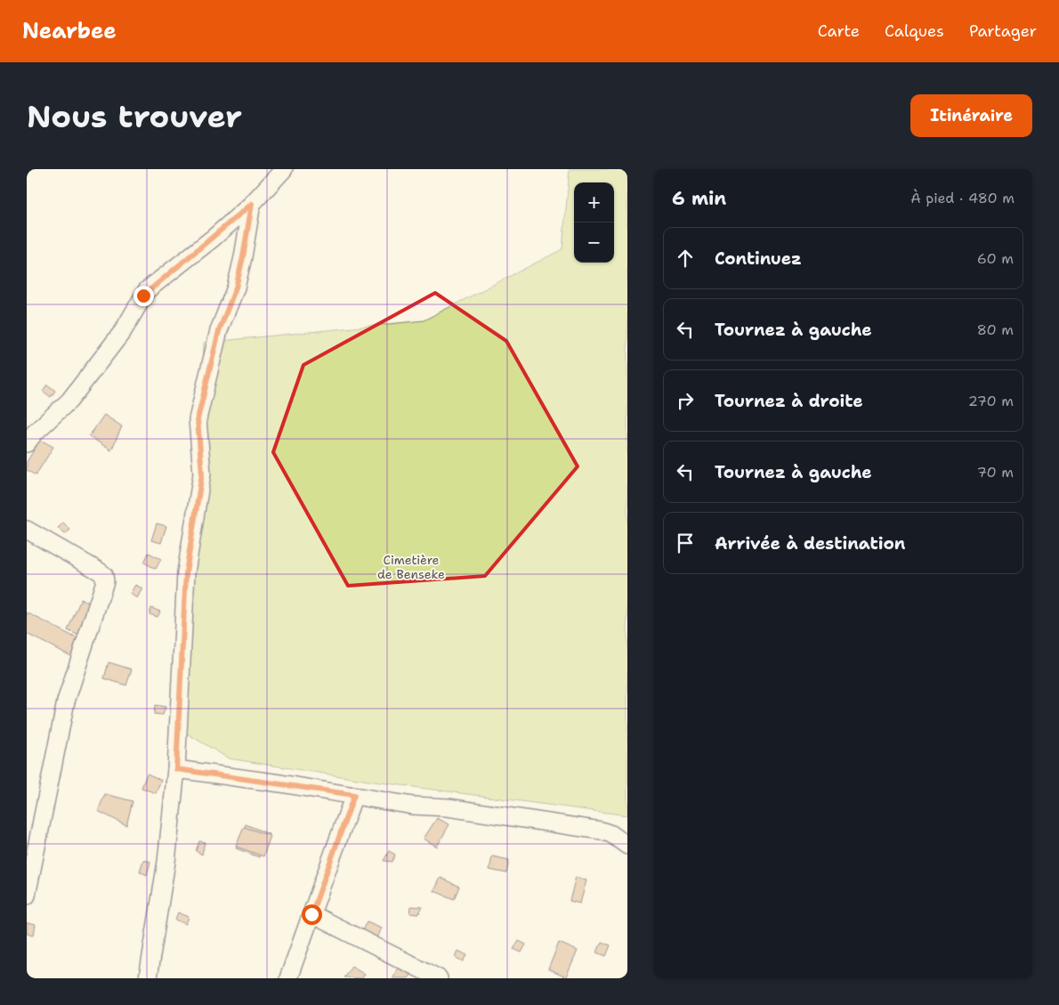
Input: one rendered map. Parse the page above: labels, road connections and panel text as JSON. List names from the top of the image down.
{
  "parks": ["Cimetière de Benseke"],
  "page": {
    "header": "Nearbee",
    "nav": ["Carte", "Calques", "Partager"],
    "buttons": "Itinéraire",
    "title": "Nous trouver",
    "heading": ["6 min", "À pied · 480 m"],
    "map_buttons": ["+", "−"],
    "list": [
      ["Continuez", "60 m"],
      ["Tournez à gauche", "80 m"],
      ["Tournez à droite", "270 m"],
      ["Tournez à gauche", "70 m"],
      "Arrivée à destination"
    ]
  }
}
